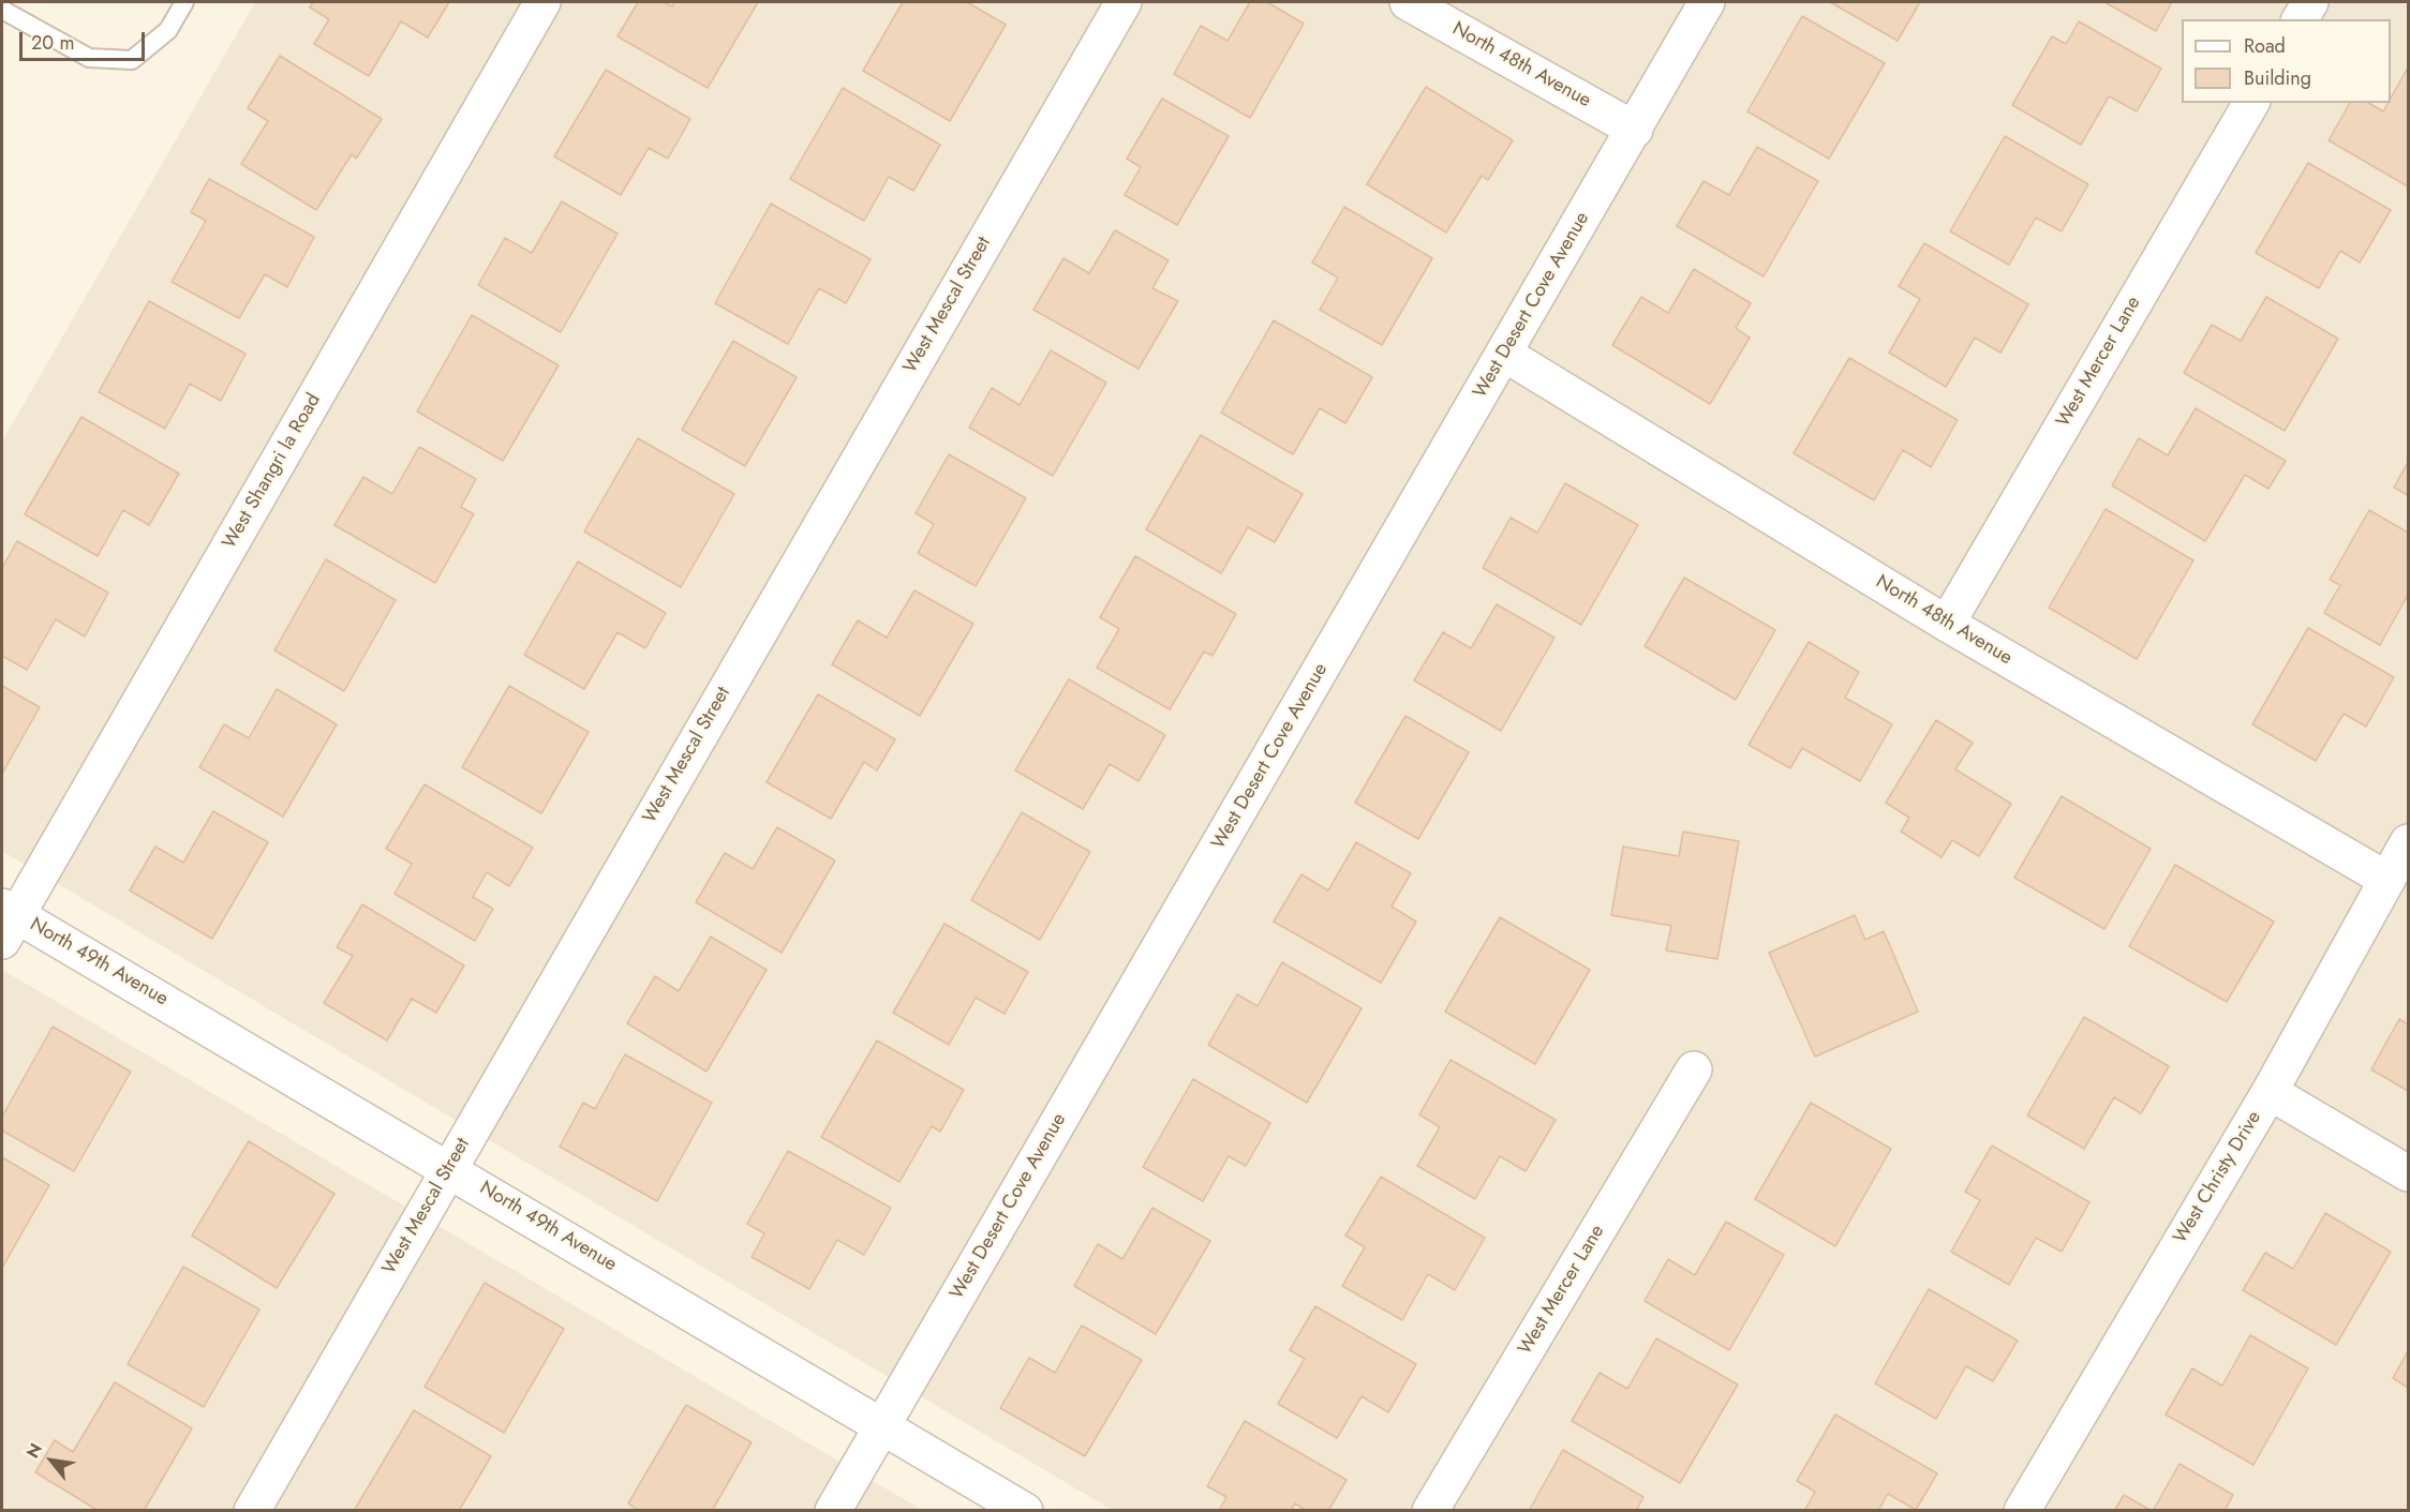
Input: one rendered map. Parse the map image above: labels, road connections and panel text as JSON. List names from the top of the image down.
{
  "streets": {
    "street": [
      "North 48th Avenue",
      "West Mescal Street",
      "West Desert Cove Avenue",
      "West Mercer Lane",
      "West Shangri la Road",
      "North 49th Avenue",
      "West Christy Drive"
    ]
  },
  "crossings": [
    ["North 48th Avenue", "West Desert Cove Avenue"],
    ["North 48th Avenue", "West Mercer Lane"],
    ["North 48th Avenue", "West Christy Drive"],
    ["West Mescal Street", "North 49th Avenue"],
    ["West Desert Cove Avenue", "North 49th Avenue"],
    ["West Shangri la Road", "North 49th Avenue"]
  ],
  "legend": ["Road", "Building"],
  "scale_bar": "20 m",
  "north": "top left"
}
